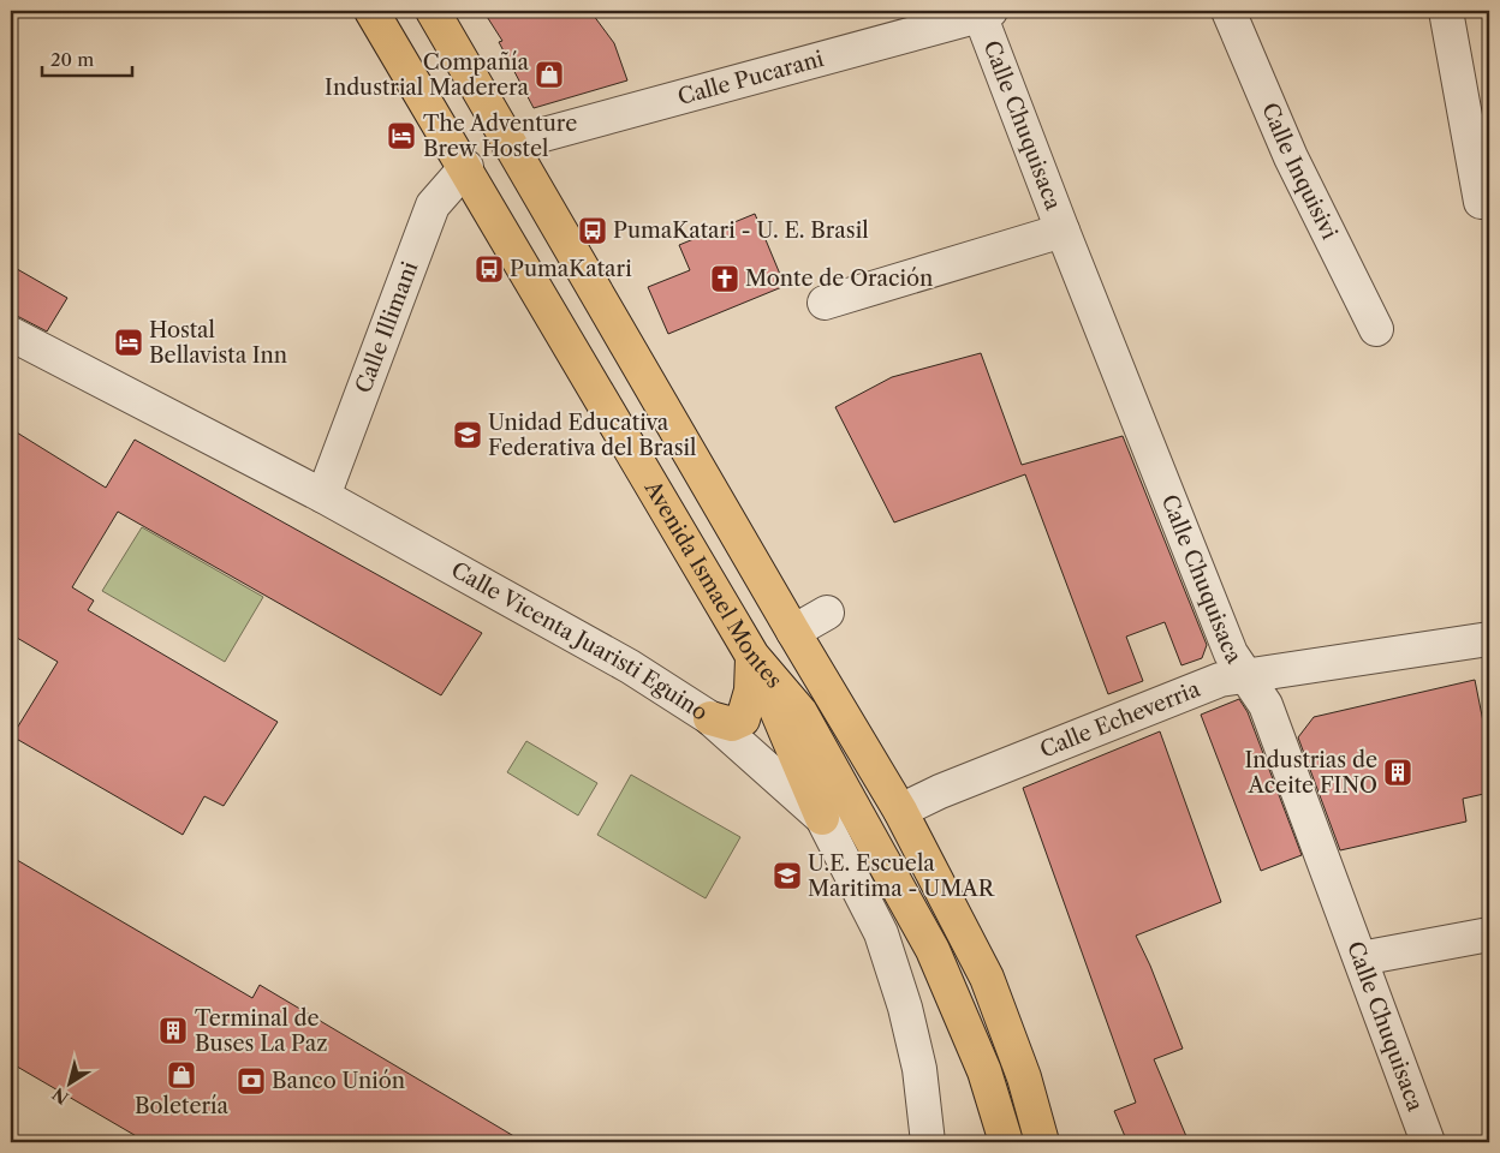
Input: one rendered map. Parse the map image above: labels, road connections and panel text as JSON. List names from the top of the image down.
{
  "streets": {
    "main road": ["Avenida Ismael Montes"],
    "street": [
      "Calle Pucarani",
      "Calle Chuquisaca",
      "Calle Inquisivi",
      "Calle Illimani",
      "Calle Vicenta Juaristi Eguino",
      "Calle Echeverria"
    ]
  },
  "crossings": [
    ["Calle Pucarani", "Calle Chuquisaca"],
    ["Calle Pucarani", "Avenida Ismael Montes"],
    ["Calle Chuquisaca", "Calle Echeverria"],
    ["Calle Illimani", "Avenida Ismael Montes"],
    ["Calle Illimani", "Calle Vicenta Juaristi Eguino"],
    ["Avenida Ismael Montes", "Calle Echeverria"]
  ],
  "places": {
    "shop": ["Compañía Industrial Maderera", "Boletería"],
    "hotel": ["The Adventure Brew Hostel", "Hostal Bellavista Inn"],
    "bus stop": ["PumaKatari - U. E. Brasil", "PumaKatari"],
    "church": ["Monte de Oración"],
    "school or university": ["Unidad Educativa Federativa del Brasil", "U.E. Escuela Maritima - UMAR"],
    "building": ["Industrias de Aceite FINO", "Terminal de Buses La Paz"],
    "bank": ["Banco Unión"]
  },
  "scale_bar": "20 m",
  "north": "bottom left"
}
